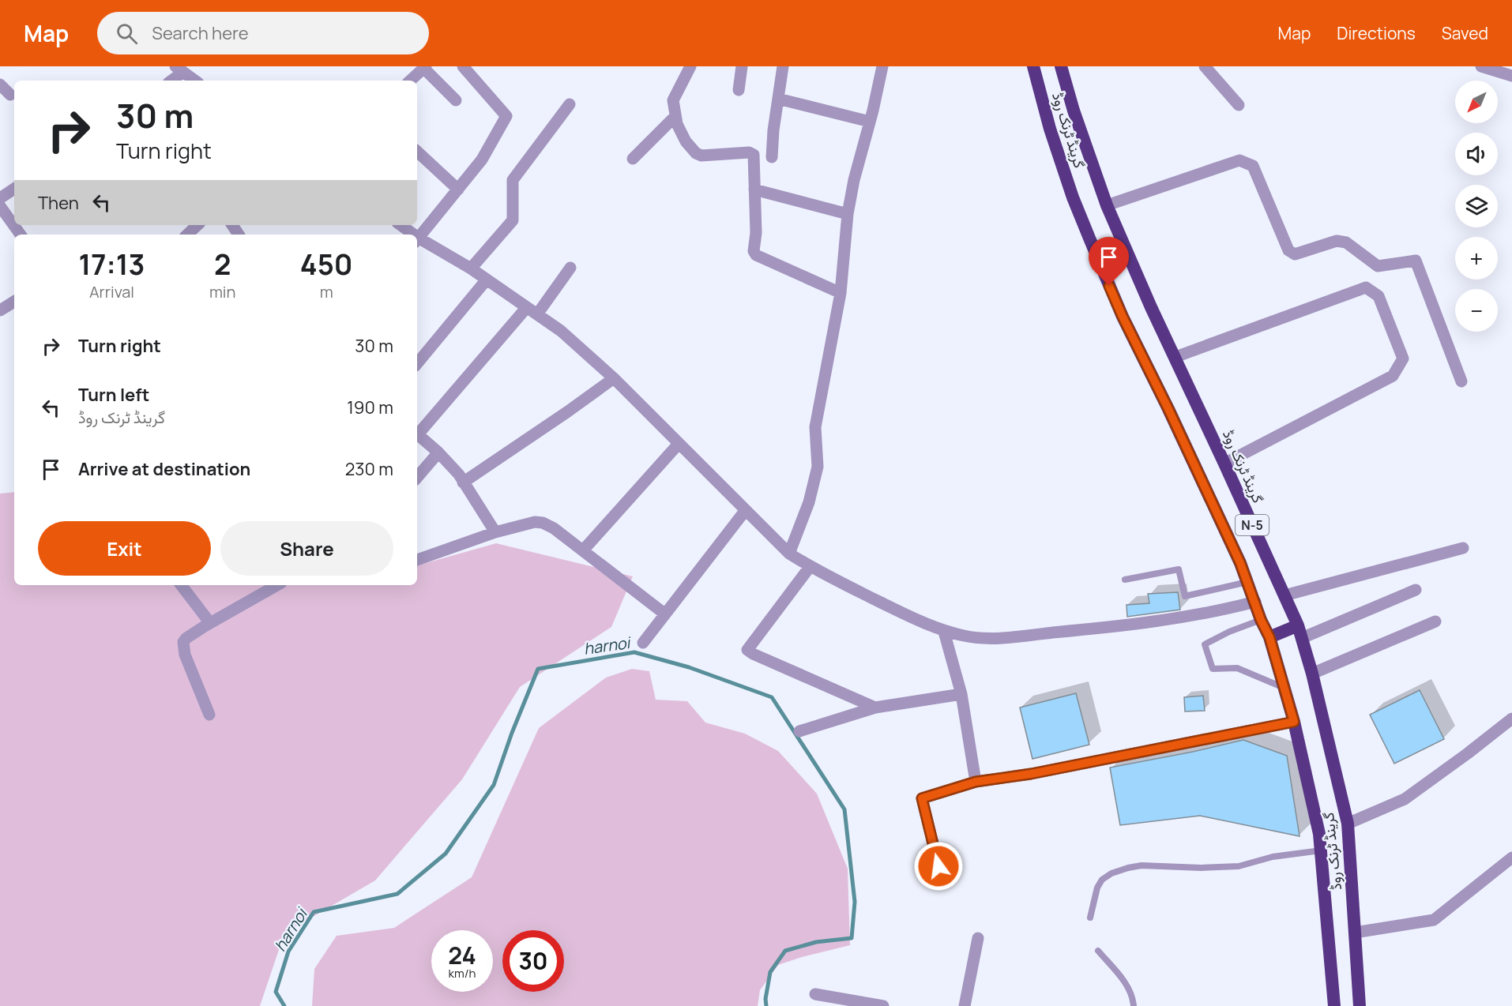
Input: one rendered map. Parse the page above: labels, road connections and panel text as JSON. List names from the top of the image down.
{
  "streets": {
    "highway": ["گرینڈ ٹرنک روڈ", "N-5"]
  },
  "water": ["harnoi"],
  "north": "bottom left",
  "page": {
    "header": "Map",
    "search": "Search here",
    "nav": ["Map", "Directions", "Saved"],
    "map_buttons": ["+", "−"],
    "turn": ["30 m", "Turn right"],
    "then": "Then",
    "eta": [
      "17:13",
      "Arrival",
      "2",
      "min",
      "450",
      "m"
    ],
    "list": [
      {
        "name": "Turn right",
        "value": "30 m"
      },
      {
        "name": "Turn left",
        "note": "گرینڈ ٹرنک روڈ",
        "value": "190 m"
      },
      {
        "name": "Arrive at destination",
        "value": "230 m"
      }
    ],
    "buttons": ["Exit", "Share"],
    "speed": "24 km/h",
    "limit": "30"
  }
}
